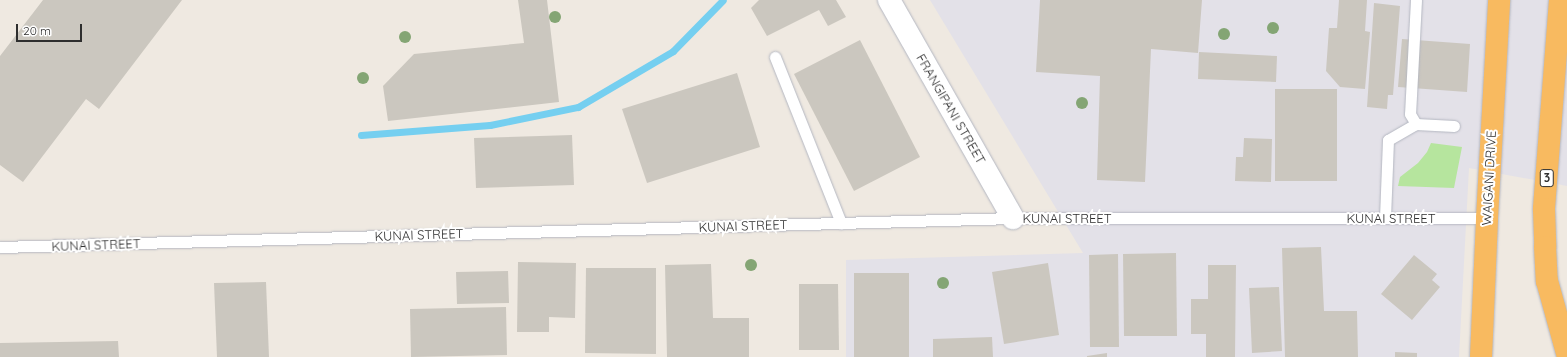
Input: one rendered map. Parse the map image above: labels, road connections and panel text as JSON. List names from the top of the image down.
{
  "streets": {
    "highway": ["WAIGANI DRIVE", "3"],
    "street": ["FRANGIPANI STREET"],
    "lane": ["KUNAI STREET"]
  },
  "crossings": [
    ["FRANGIPANI STREET", "KUNAI STREET"],
    ["WAIGANI DRIVE", "KUNAI STREET"]
  ],
  "scale_bar": "20 m"
}
